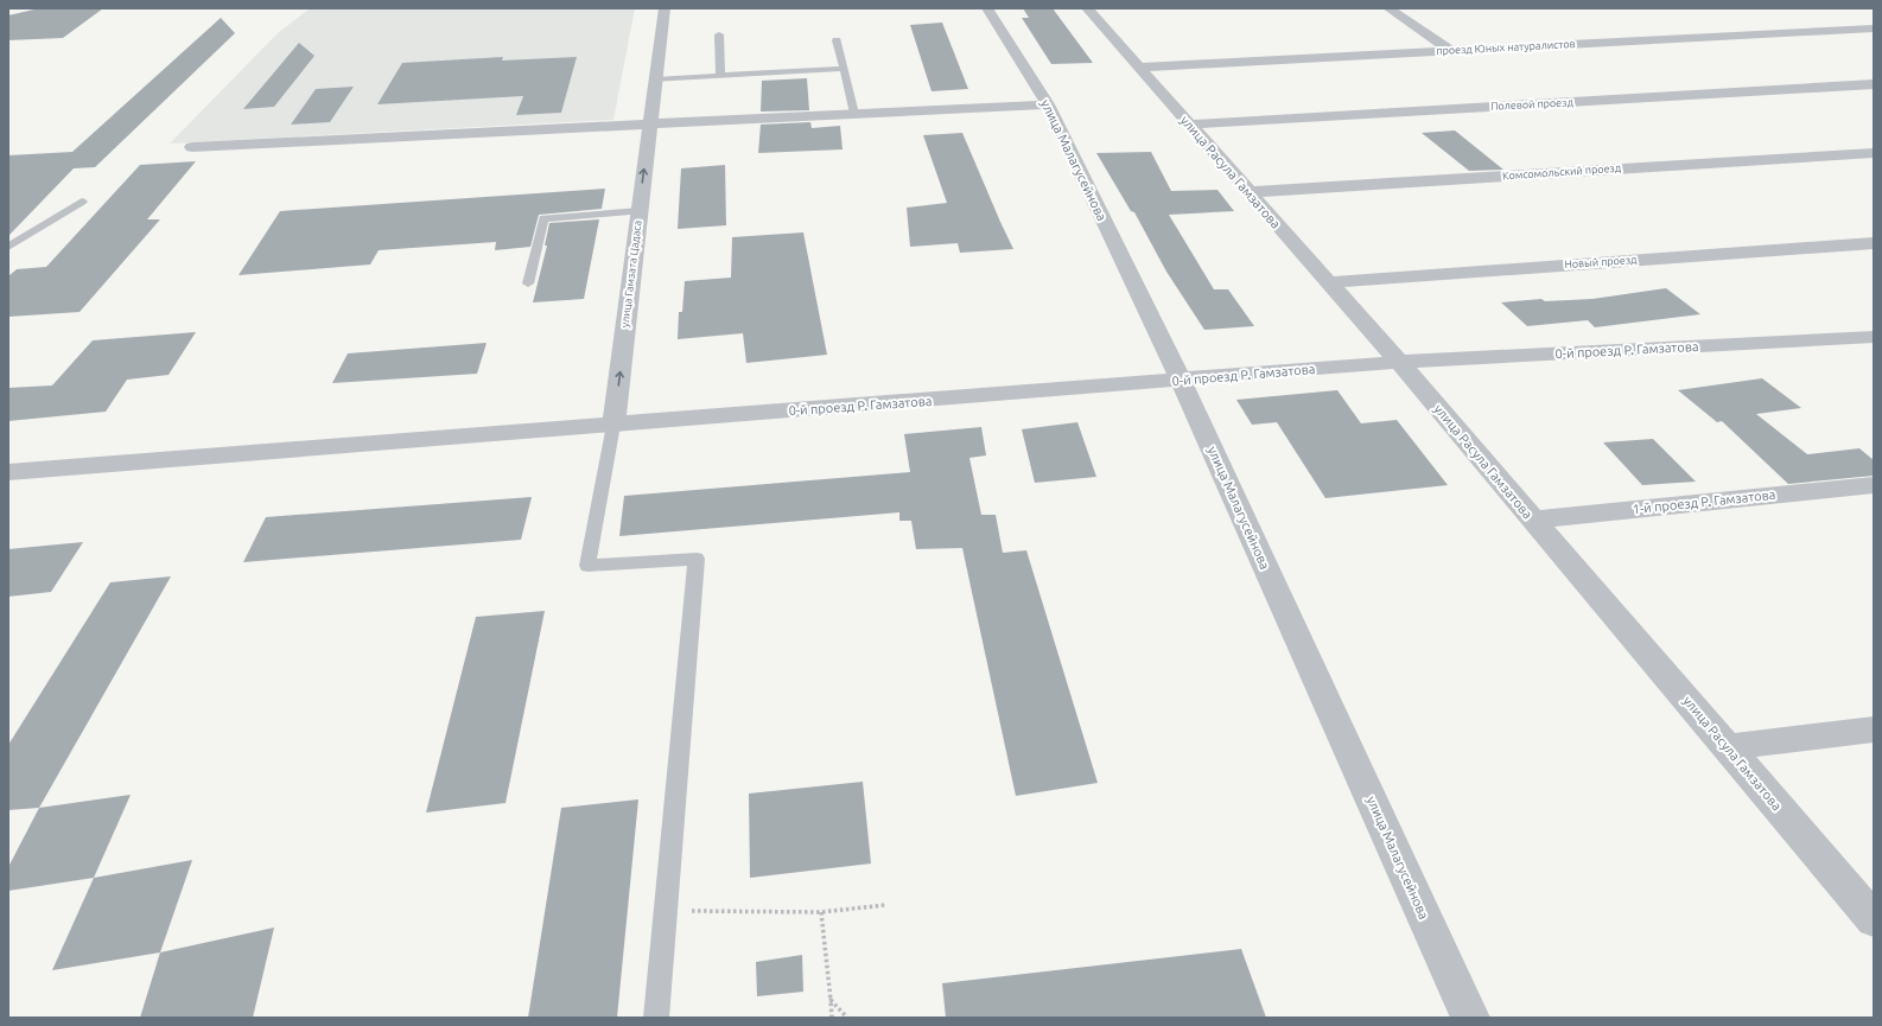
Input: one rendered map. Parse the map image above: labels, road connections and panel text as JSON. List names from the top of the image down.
{
  "streets": {
    "street": [
      "проезд Юных натуралистов",
      "Полевой проезд",
      "улица Малагусейнова",
      "улица Расула Гамзатова",
      "Комсомольский проезд",
      "Новый проезд",
      "улица Гамзата Цадаса",
      "0-й проезд Р. Гамзатова",
      "1-й проезд Р. Гамзатова"
    ]
  },
  "crossings": [
    ["проезд Юных натуралистов", "улица Расула Гамзатова"],
    ["Полевой проезд", "улица Расула Гамзатова"],
    ["улица Малагусейнова", "0-й проезд Р. Гамзатова"],
    ["улица Расула Гамзатова", "Комсомольский проезд"],
    ["улица Расула Гамзатова", "Новый проезд"],
    ["улица Расула Гамзатова", "0-й проезд Р. Гамзатова"],
    ["улица Расула Гамзатова", "1-й проезд Р. Гамзатова"],
    ["улица Гамзата Цадаса", "0-й проезд Р. Гамзатова"]
  ],
  "one_way": ["улица Гамзата Цадаса"]
}
